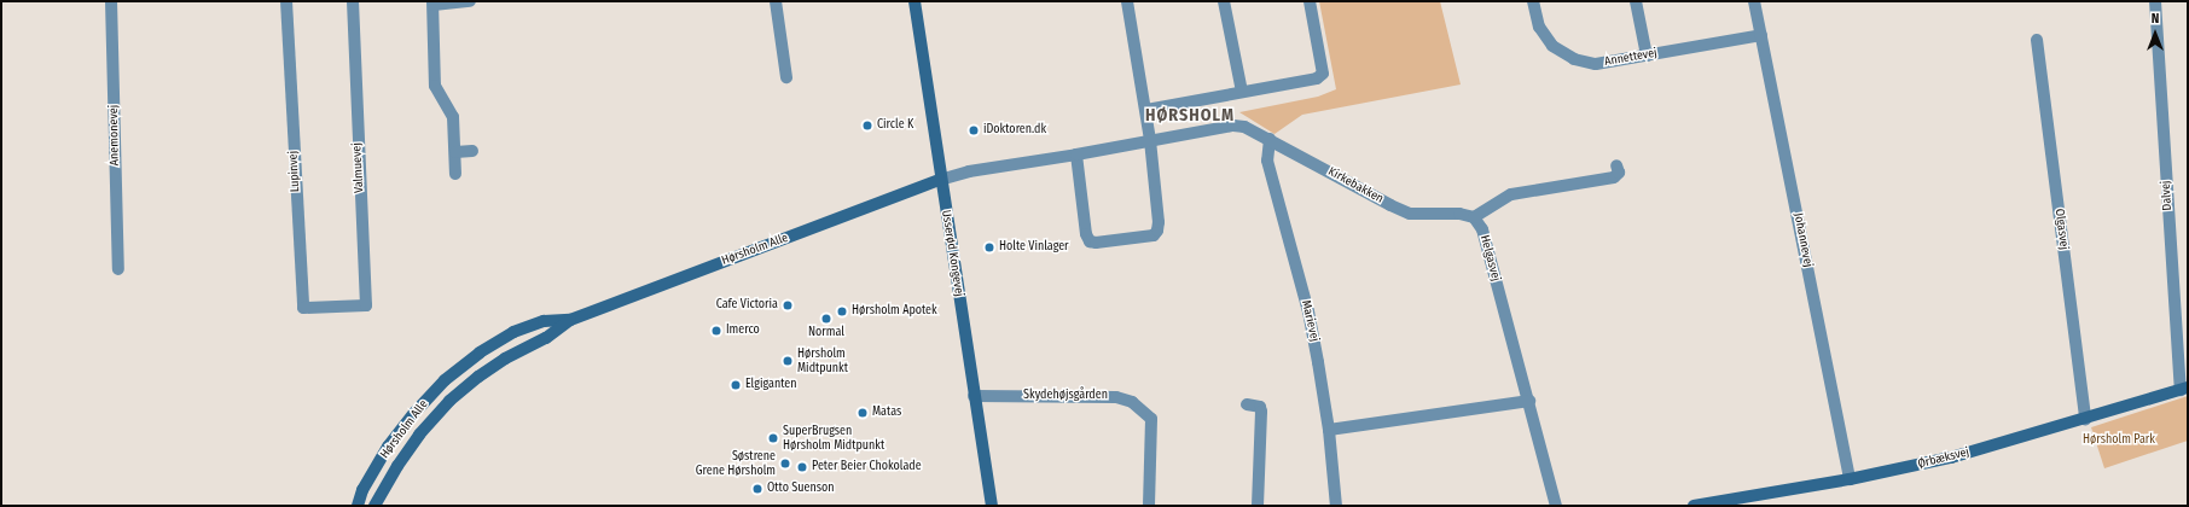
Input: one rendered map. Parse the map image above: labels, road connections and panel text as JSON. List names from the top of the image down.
{
  "streets": {
    "main road": ["Hørsholm Alle", "Usserød Kongevej", "Ørbæksvej"],
    "street": [
      "Annettevej",
      "Anemonevej",
      "Valmuevej",
      "Lupinvej",
      "Kirkebakken",
      "Dalvej",
      "Olgasvej",
      "Johannevej",
      "Helgasvej",
      "Marievej",
      "Skydehøjsgården"
    ]
  },
  "crossings": [
    ["Annettevej", "Johannevej"],
    ["Valmuevej", "Lupinvej"],
    ["Kirkebakken", "Helgasvej"],
    ["Kirkebakken", "Marievej"],
    ["Dalvej", "Ørbæksvej"],
    ["Olgasvej", "Ørbæksvej"],
    ["Johannevej", "Ørbæksvej"],
    ["Hørsholm Alle", "Usserød Kongevej"],
    ["Usserød Kongevej", "Skydehøjsgården"]
  ],
  "districts": ["HØRSHOLM"],
  "parks": ["Hørsholm Park"],
  "places": [
    "Circle K",
    "iDoktoren.dk",
    "Holte Vinlager",
    "Cafe Victoria",
    "Hørsholm Apotek",
    "Normal",
    "Imerco",
    "Hørsholm Midtpunkt",
    "Elgiganten",
    "Matas",
    "SuperBrugsen Hørsholm Midtpunkt",
    "Søstrene Grene Hørsholm",
    "Peter Beier Chokolade",
    "Otto Suenson"
  ],
  "north": "top"
}
